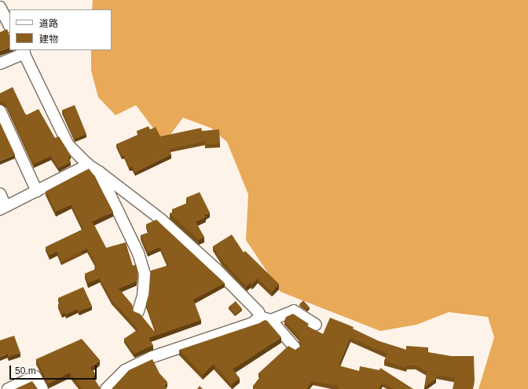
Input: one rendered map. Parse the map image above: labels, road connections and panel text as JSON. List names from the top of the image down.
{
  "legend": ["道路", "建物"],
  "scale_bar": "50 m"
}
